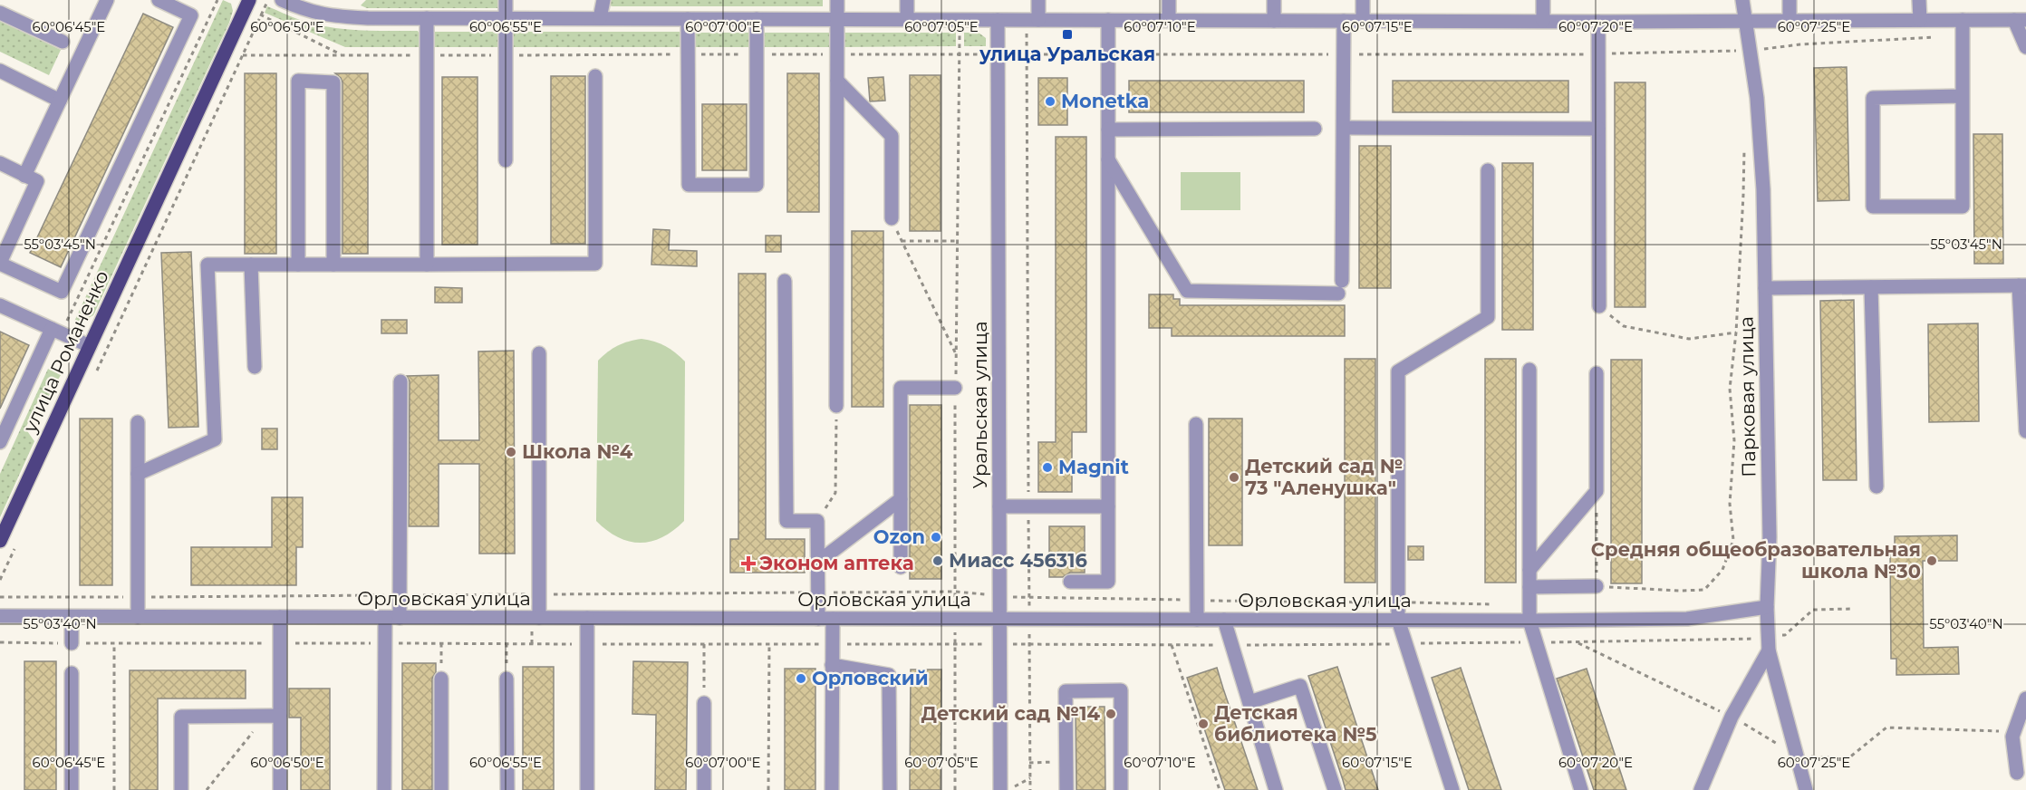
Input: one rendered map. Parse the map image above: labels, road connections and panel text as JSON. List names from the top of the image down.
{
  "streets": {
    "main road": ["улица Романенко"],
    "street": ["Парковая улица", "Уральская улица", "Орловская улица"]
  },
  "crossings": [
    ["Парковая улица", "Орловская улица"],
    ["Уральская улица", "Орловская улица"]
  ],
  "places": {
    "transit": ["улица Уральская"],
    "other": [
      "Monetka",
      "Школа №4",
      "Magnit",
      "Детский сад № 73 \"Аленушка\"",
      "Ozon",
      "Миасс 456316",
      "Средняя общеобразовательная школа №30",
      "Орловский",
      "Детский сад №14",
      "Детская библиотека №5"
    ],
    "health": ["Эконом аптека"]
  },
  "coordinates": [
    "60°06'45\"E",
    "60°06'50\"E",
    "60°06'55\"E",
    "60°07'00\"E",
    "60°07'05\"E",
    "60°07'10\"E",
    "60°07'15\"E",
    "60°07'20\"E",
    "60°07'25\"E",
    "55°03'45\"N",
    "55°03'40\"N"
  ]
}
